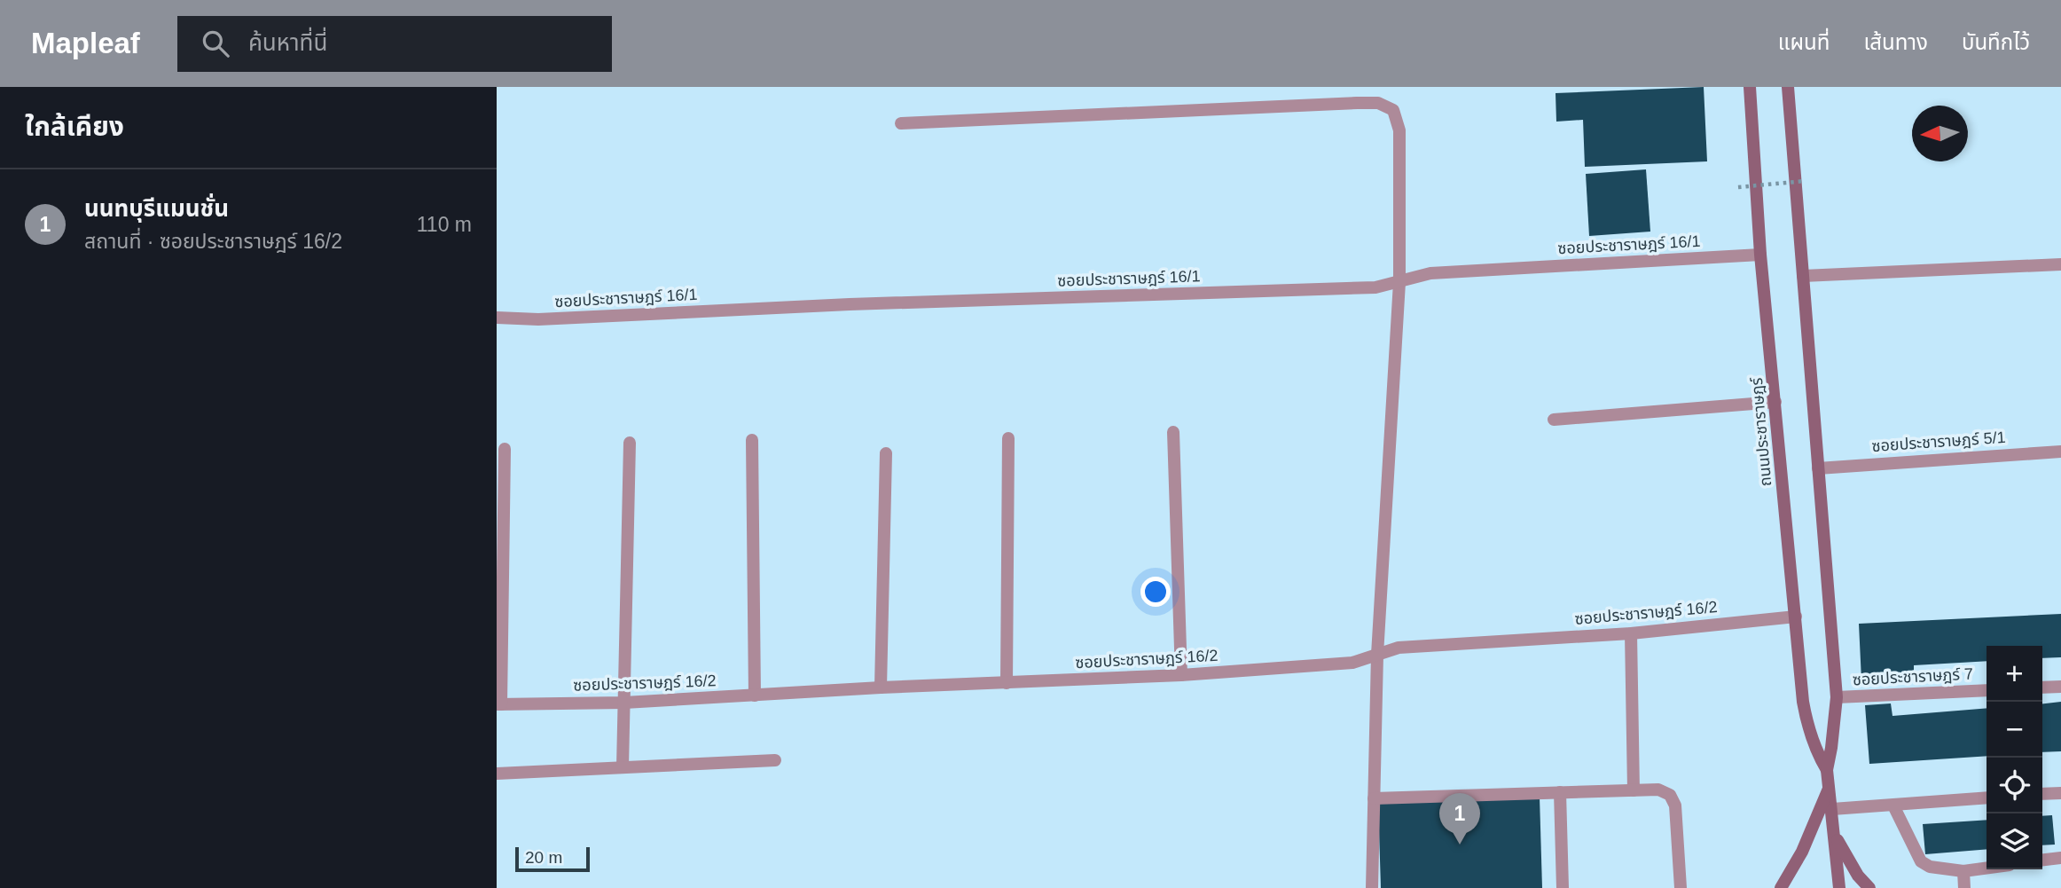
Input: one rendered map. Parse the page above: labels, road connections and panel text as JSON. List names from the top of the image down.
{
  "streets": {
    "main road": ["ถนนประชาราษฎร์"],
    "street": [
      "ซอยประชาราษฎร์ 16/1",
      "ซอยประชาราษฎร์ 5/1",
      "ซอยประชาราษฎร์ 16/2",
      "ซอยประชาราษฎร์ 7"
    ]
  },
  "crossings": [
    ["ซอยประชาราษฎร์ 16/1", "ถนนประชาราษฎร์"],
    ["ถนนประชาราษฎร์", "ซอยประชาราษฎร์ 5/1"],
    ["ถนนประชาราษฎร์", "ซอยประชาราษฎร์ 16/2"],
    ["ถนนประชาราษฎร์", "ซอยประชาราษฎร์ 7"]
  ],
  "scale_bar": "20 m",
  "north": "left",
  "page": {
    "header": "Mapleaf",
    "search": "ค้นหาที่นี่",
    "nav": ["แผนที่", "เส้นทาง", "บันทึกไว้"],
    "heading": "ใกล้เคียง",
    "list": [
      {
        "mark": "1",
        "name": "นนทบุรีแมนชั่น",
        "note": "สถานที่ · ซอยประชาราษฎร์ 16/2",
        "value": "110 m"
      }
    ],
    "map_buttons": ["+", "−"],
    "pins": "1",
    "scale": "20 m"
  }
}
